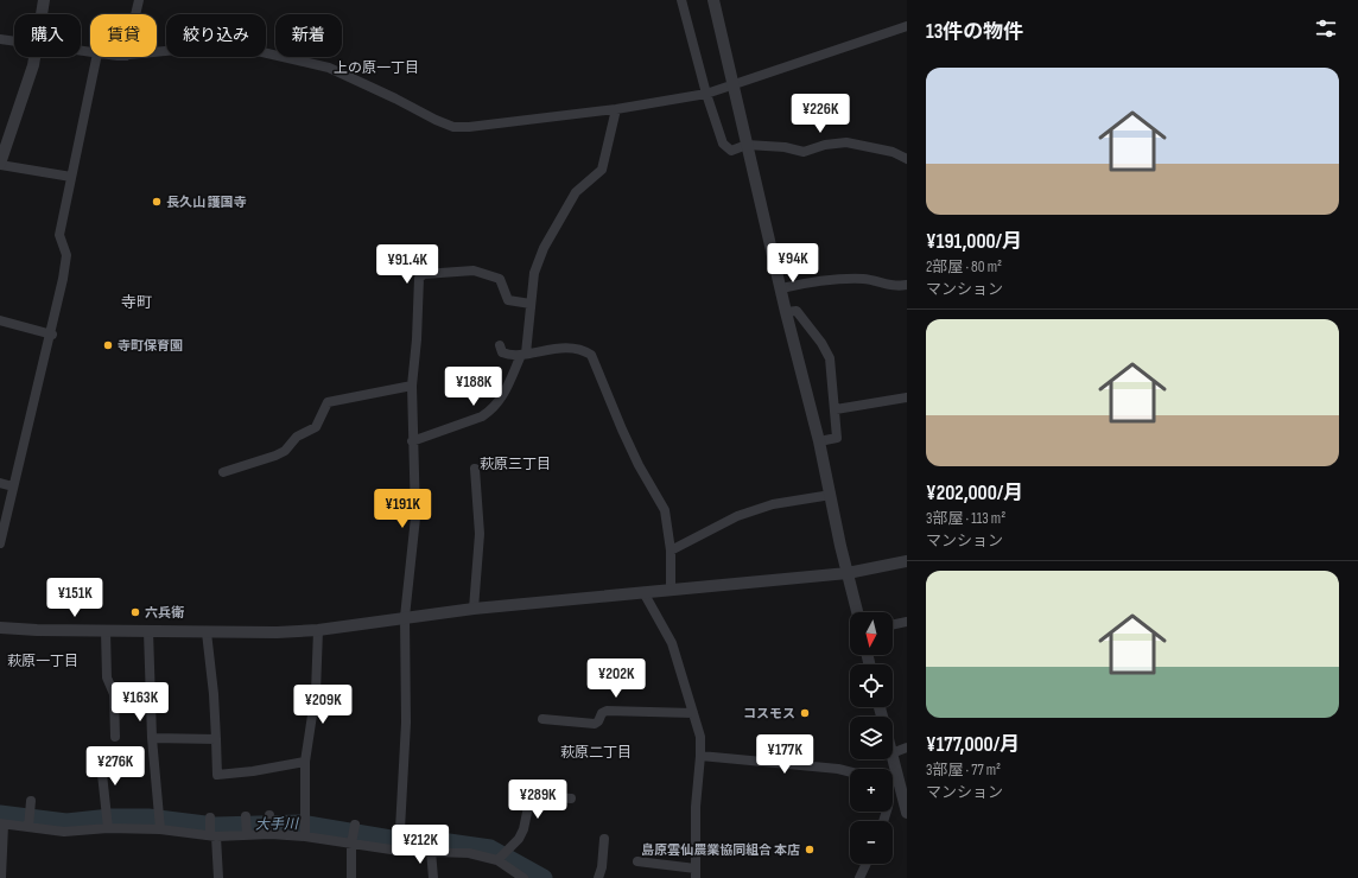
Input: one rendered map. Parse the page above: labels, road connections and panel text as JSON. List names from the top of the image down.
{
  "districts": [
    "上の原一丁目",
    "寺町",
    "萩原三丁目",
    "萩原一丁目",
    "萩原二丁目"
  ],
  "water": ["大手川"],
  "places": [
    "長久山 護国寺",
    "寺町保育園",
    "六兵衛",
    "コスモス",
    "島原雲仙農業協同組合 本店"
  ],
  "north": "bottom",
  "page": {
    "heading": "13件の物件",
    "chip": [
      "購入",
      "賃貸",
      "絞り込み",
      "新着"
    ],
    "list": [
      {
        "name": "¥191,000/月",
        "note": "2部屋 · 80 m² · マンション"
      },
      {
        "name": "¥202,000/月",
        "note": "3部屋 · 113 m² · マンション"
      },
      {
        "name": "¥177,000/月",
        "note": "3部屋 · 77 m² · マンション"
      }
    ],
    "price": [
      "¥226K",
      "¥94K",
      "¥91.4K",
      "¥188K",
      "¥191K",
      "¥151K",
      "¥202K",
      "¥163K",
      "¥209K",
      "¥177K",
      "¥276K",
      "¥289K",
      "¥212K"
    ],
    "map_buttons": ["+", "−"]
  }
}
